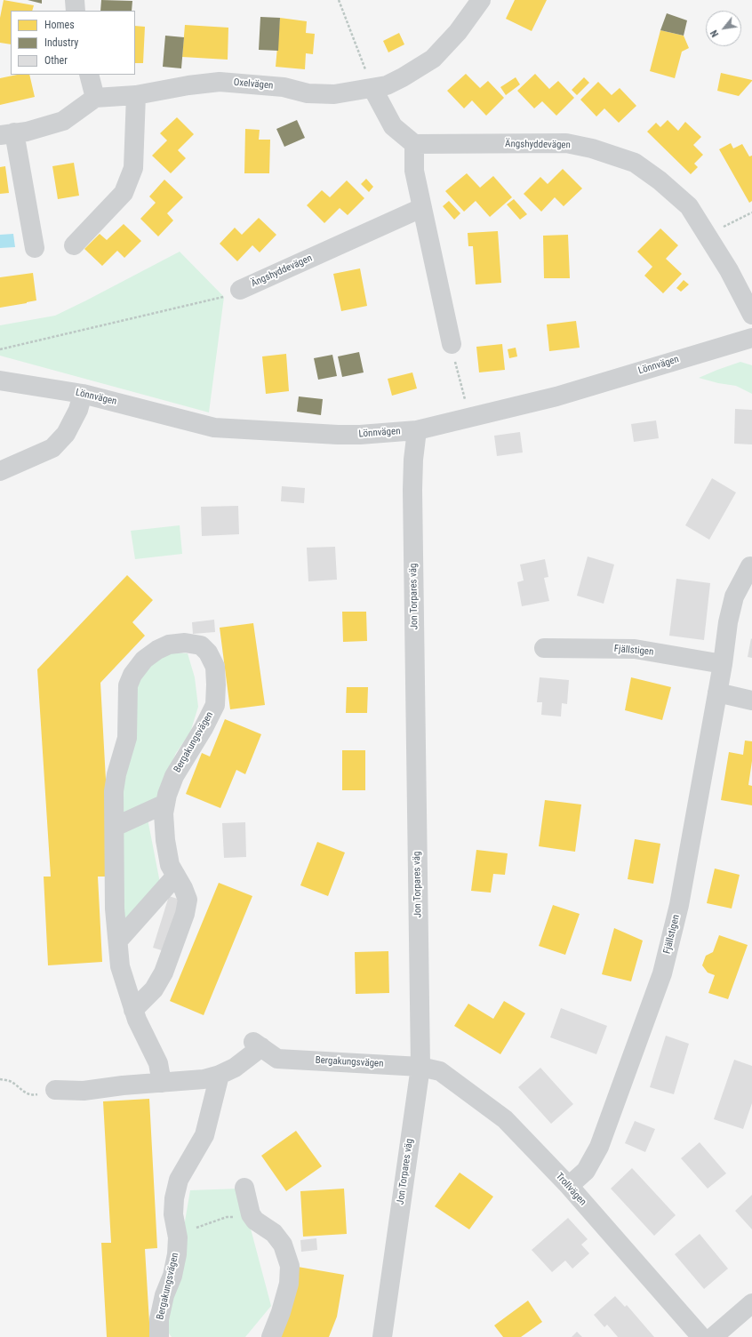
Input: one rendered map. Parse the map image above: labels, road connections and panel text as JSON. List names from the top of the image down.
{
  "streets": {
    "street": [
      "Oxelvägen",
      "Ängshyddevägen",
      "Lönnvägen",
      "Jon Torpares väg",
      "Fjällstigen",
      "Bergakungsvägen",
      "Trollvägen"
    ]
  },
  "crossings": [
    ["Lönnvägen", "Jon Torpares väg"],
    ["Jon Torpares väg", "Bergakungsvägen"],
    ["Jon Torpares väg", "Trollvägen"],
    ["Fjällstigen", "Trollvägen"],
    ["Bergakungsvägen", "Trollvägen"]
  ],
  "legend": ["Homes", "Industry", "Other"],
  "north": "bottom left"
}
